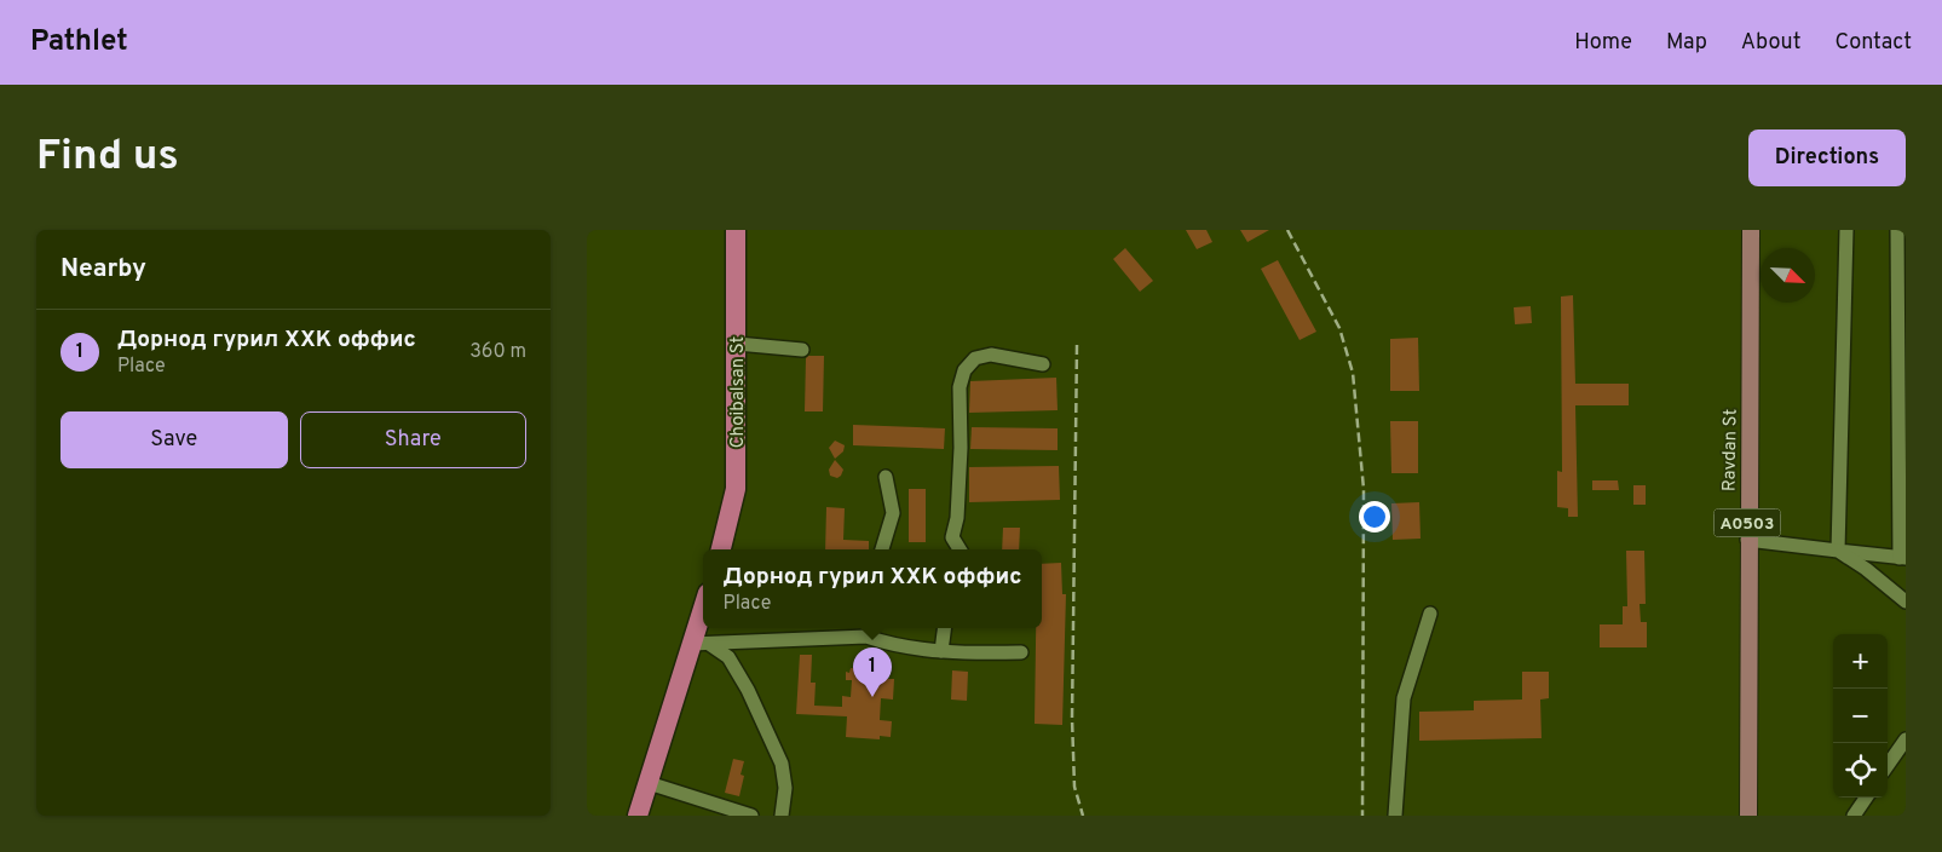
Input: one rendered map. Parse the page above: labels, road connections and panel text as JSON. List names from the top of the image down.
{
  "streets": {
    "highway": ["Choibalsan St"],
    "main road": ["Ravdan St", "A0503"]
  },
  "north": "bottom right",
  "page": {
    "header": "Pathlet",
    "nav": [
      "Home",
      "Map",
      "About",
      "Contact"
    ],
    "buttons": [
      "Directions",
      ["Save", "Share"]
    ],
    "title": "Find us",
    "heading": "Nearby",
    "list": [
      {
        "mark": "1",
        "name": "Дорнод гурил ХХК оффис",
        "note": "Place",
        "value": "360 m"
      }
    ],
    "popup": ["Дорнод гурил ХХК оффис", "Place"],
    "map_buttons": ["+", "−"],
    "pins": "1"
  }
}
